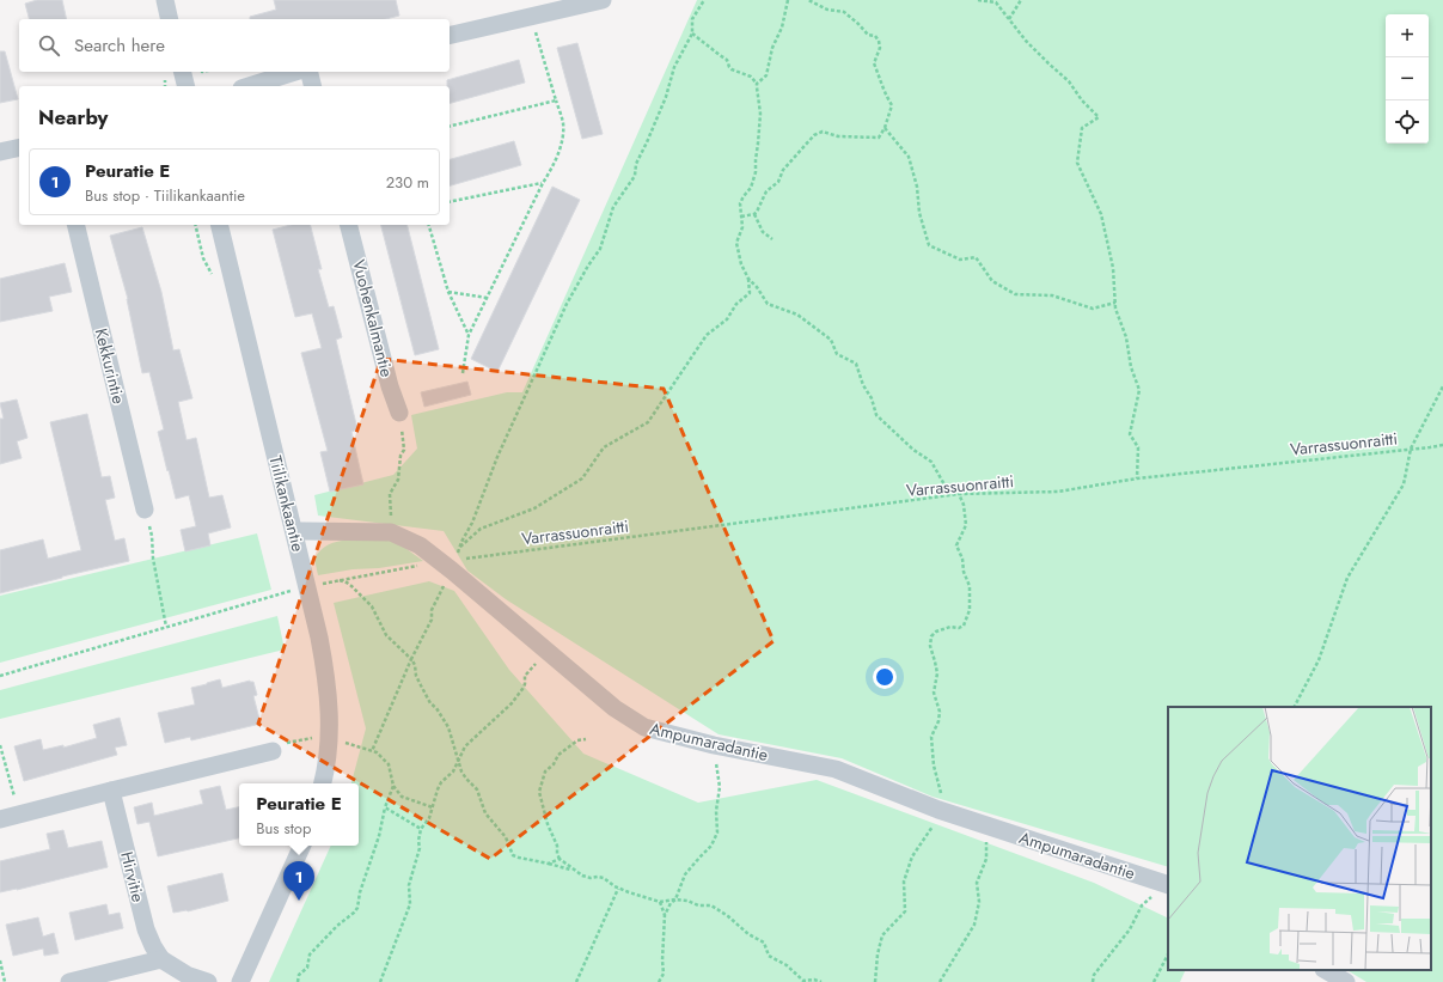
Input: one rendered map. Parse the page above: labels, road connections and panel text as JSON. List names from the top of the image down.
{
  "streets": {
    "street": [
      "Vuohenkalmantie",
      "Kekkurintie",
      "Tiilikankaantie",
      "Ampumaradantie",
      "Hirvitie"
    ],
    "path": ["Varrassuonraitti"]
  },
  "crossings": [
    ["Varrassuonraitti", "Tiilikankaantie"],
    ["Varrassuonraitti", "Ampumaradantie"],
    ["Tiilikankaantie", "Ampumaradantie"]
  ],
  "page": {
    "map_buttons": ["+", "−"],
    "search": "Search here",
    "heading": "Nearby",
    "list": [
      {
        "mark": "1",
        "name": "Peuratie E",
        "note": "Bus stop · Tiilikankaantie",
        "value": "230 m"
      }
    ],
    "popup": ["Peuratie E", "Bus stop"],
    "pins": "1"
  }
}
